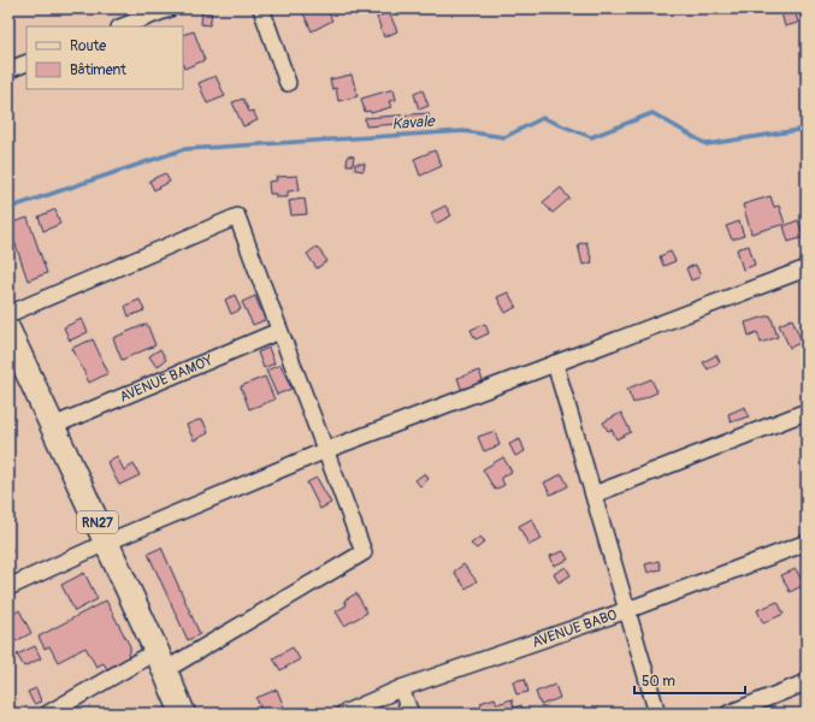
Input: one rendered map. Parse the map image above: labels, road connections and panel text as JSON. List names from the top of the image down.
{
  "streets": {
    "main road": ["RN27"],
    "street": ["AVENUE BAMOY", "AVENUE BABO"]
  },
  "crossings": [
    ["AVENUE BAMOY", "RN27"]
  ],
  "water": ["Kavale"],
  "legend": ["Route", "Bâtiment"],
  "scale_bar": "50 m"
}
